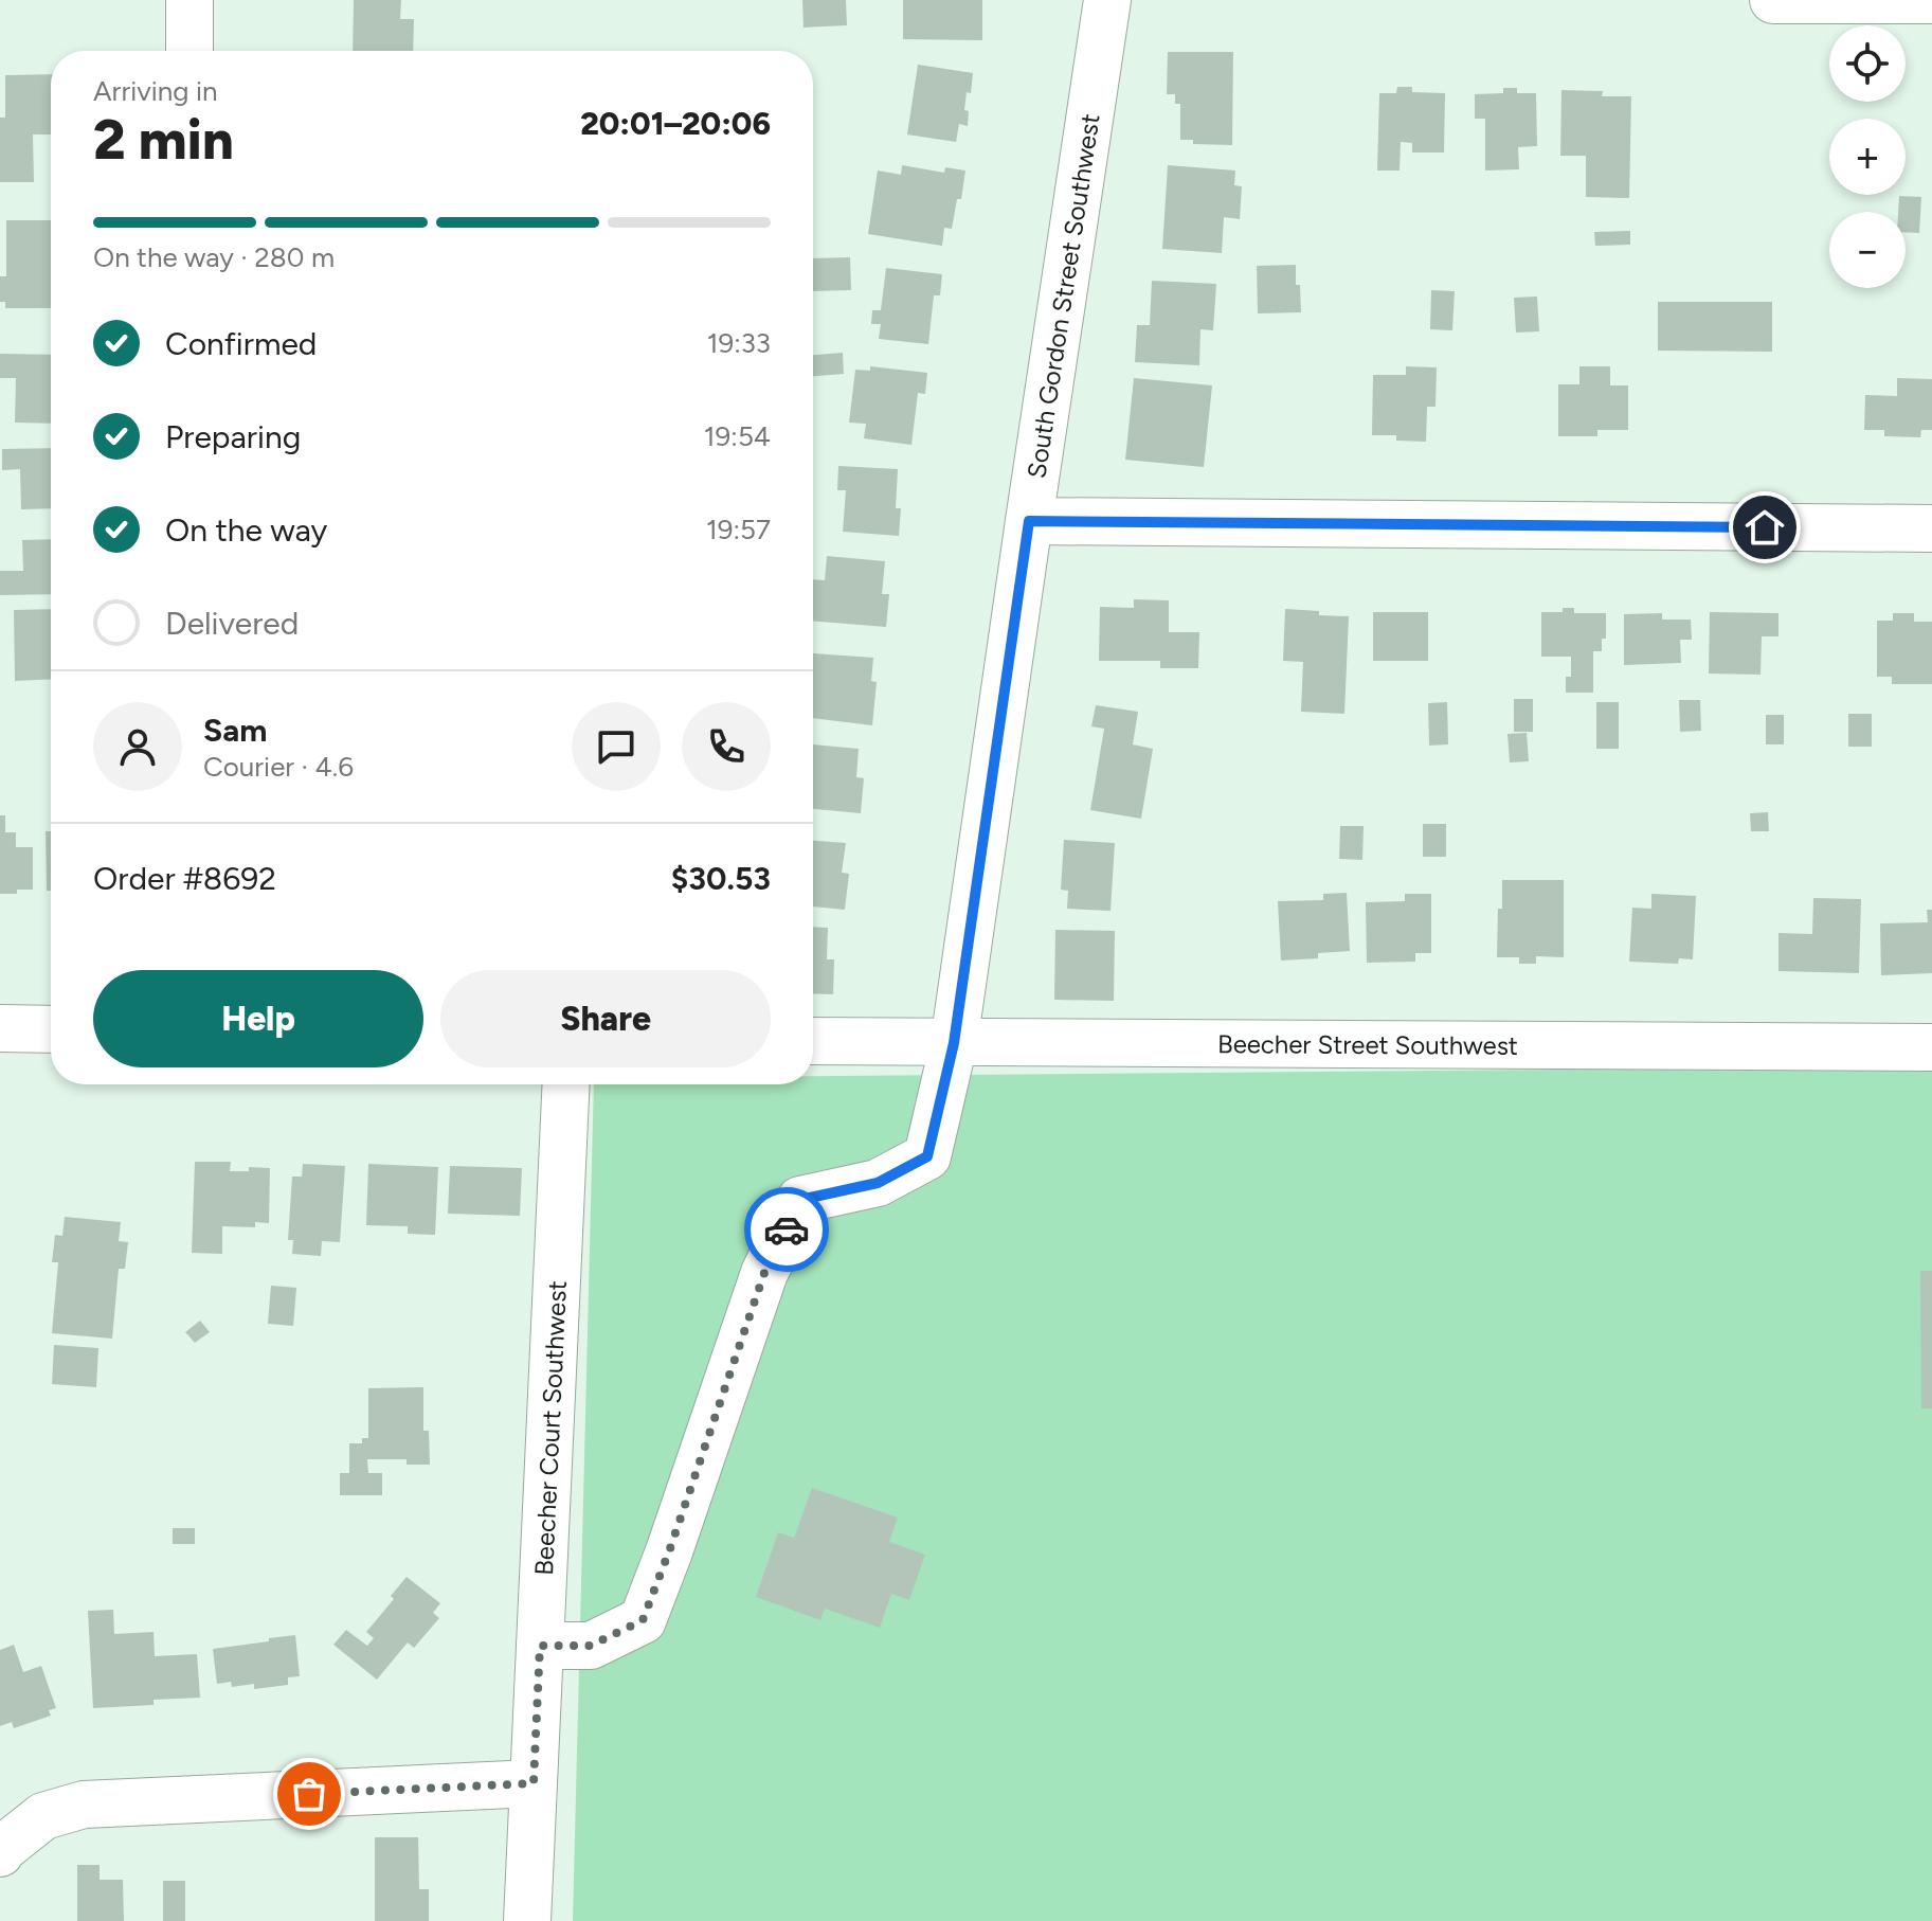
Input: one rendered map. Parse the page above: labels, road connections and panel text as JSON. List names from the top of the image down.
{
  "streets": {
    "street": ["South Gordon Street Southwest", "Beecher Street Southwest", "Beecher Court Southwest"]
  },
  "crossings": [
    ["South Gordon Street Southwest", "Beecher Street Southwest"],
    ["South Gordon Street Southwest", "Beecher Court Southwest"]
  ],
  "page": {
    "map_buttons": ["+", "−"],
    "heading": ["2 min", "Arriving in", "20:01–20:06"],
    "panel": [
      "Sam",
      "Courier · 4.6",
      "Order #8692",
      "$30.53"
    ],
    "bar": "On the way · 280 m",
    "list": [
      ["Confirmed", "19:33"],
      ["Preparing", "19:54"],
      ["On the way", "19:57"],
      "Delivered"
    ],
    "buttons": ["Help", "Share"]
  }
}
